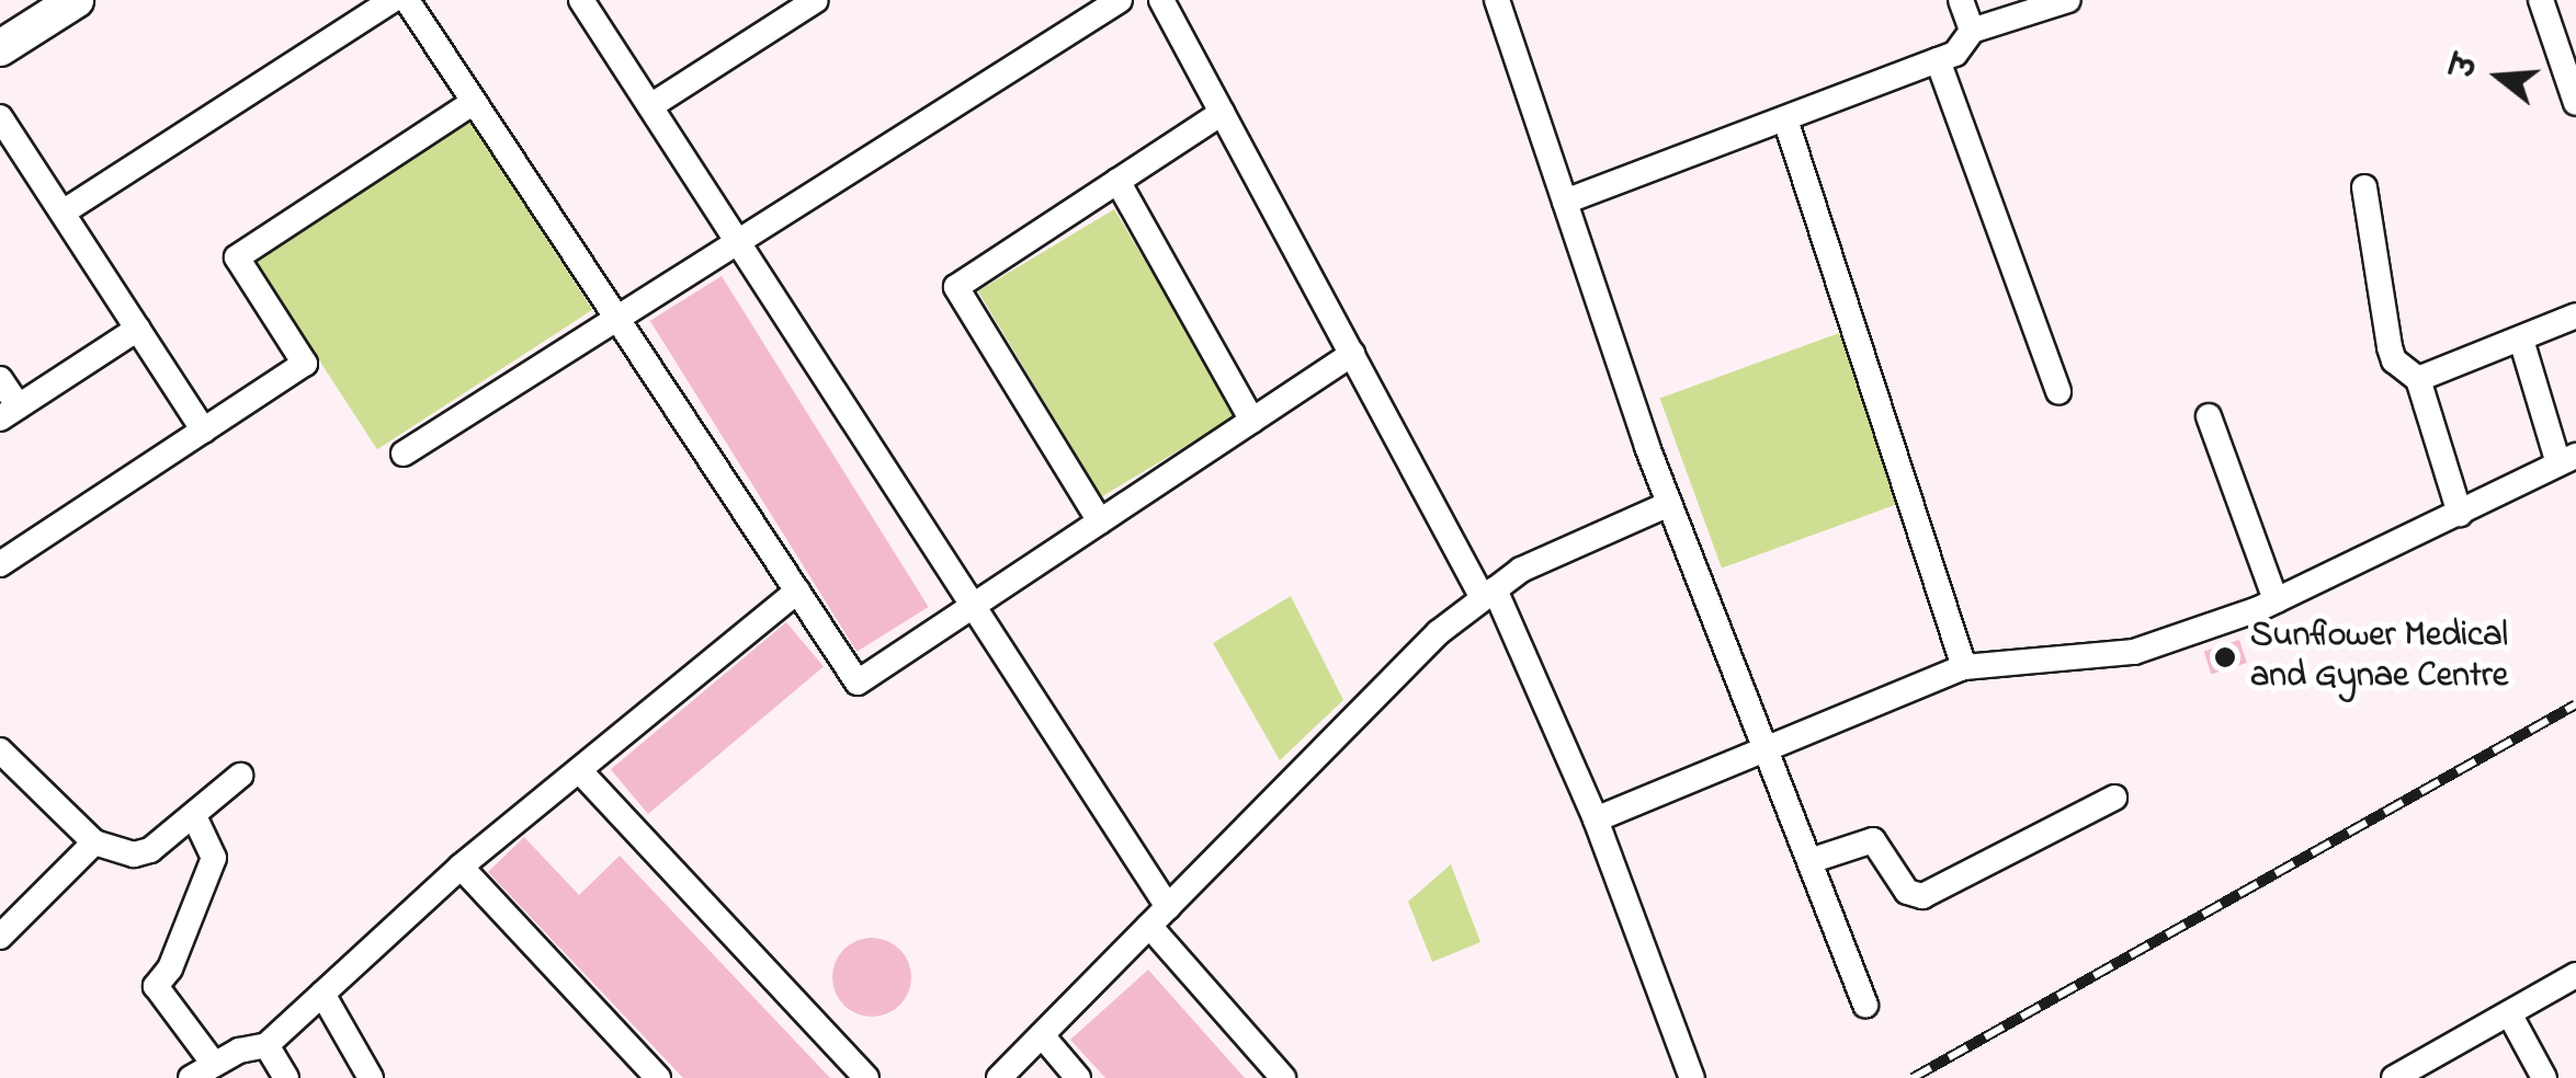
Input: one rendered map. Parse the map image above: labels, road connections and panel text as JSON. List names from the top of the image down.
{
  "places": ["Sunflower Medical and Gynae Centre"],
  "north": "left"
}
